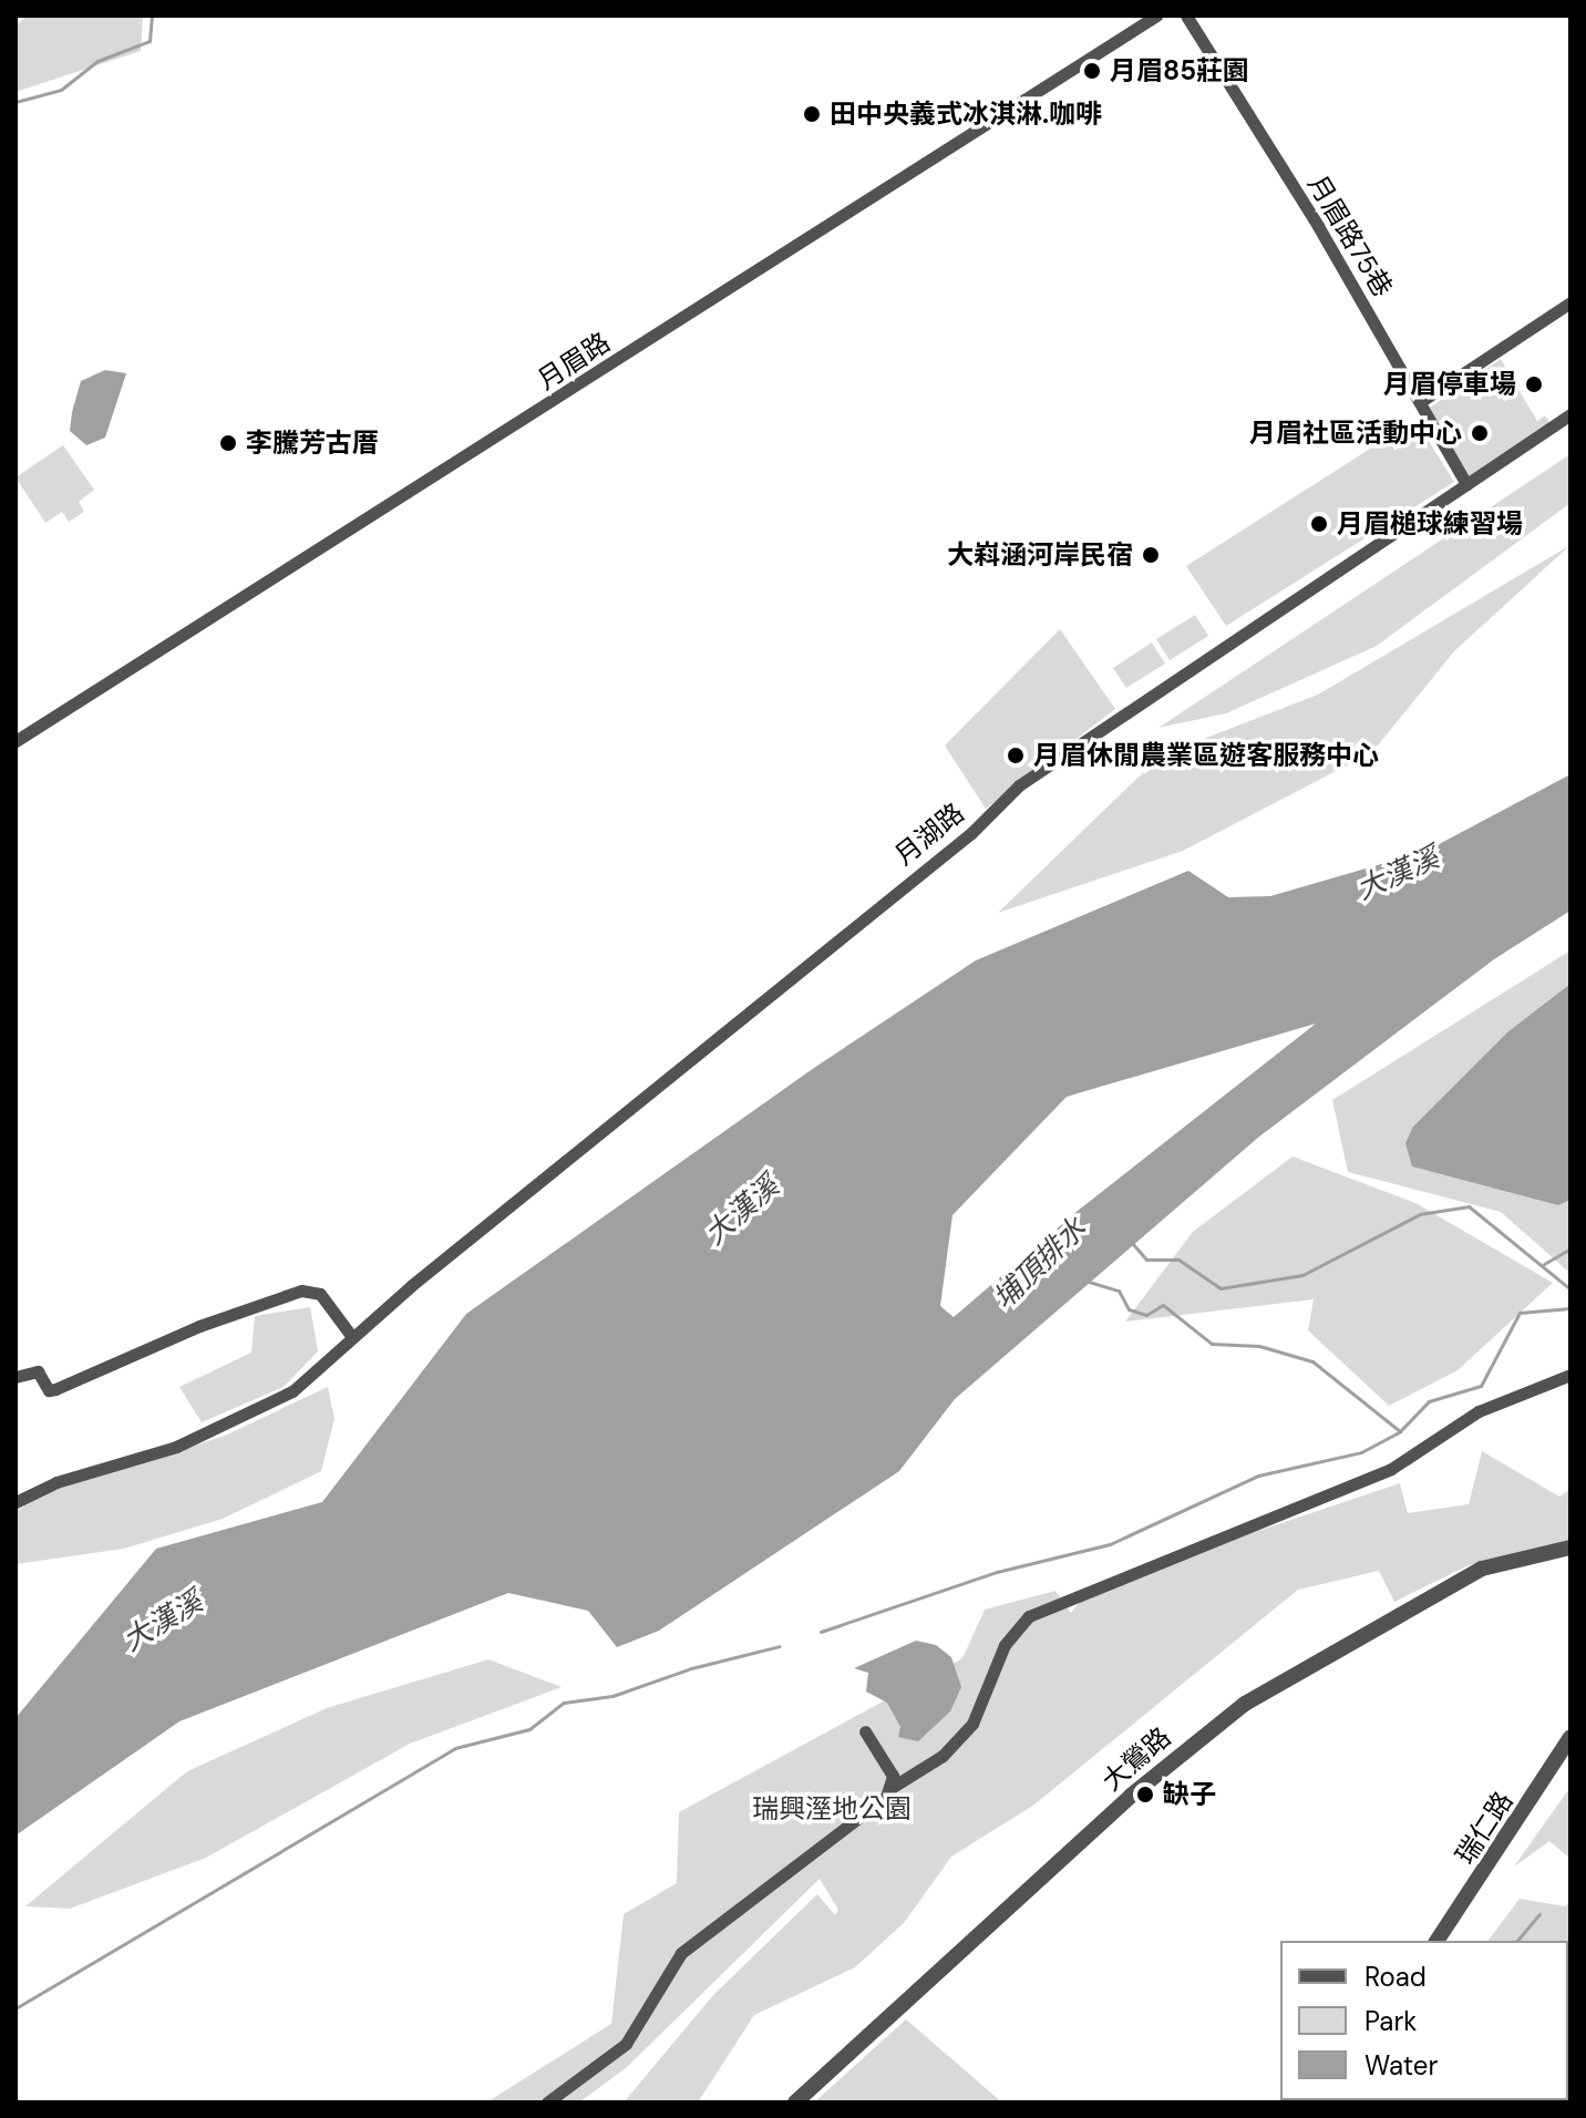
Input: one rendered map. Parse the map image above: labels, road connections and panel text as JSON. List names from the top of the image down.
{
  "streets": {
    "street": [
      "月眉路75巷",
      "月眉路",
      "月湖路",
      "大鶯路",
      "瑞仁路"
    ]
  },
  "crossings": [
    ["月眉路75巷", "月湖路"]
  ],
  "water": ["大漢溪", "埔頂排水"],
  "parks": ["瑞興溼地公園"],
  "places": [
    "月眉85莊園",
    "田中央義式冰淇淋.咖啡",
    "月眉停車場",
    "月眉社區活動中心",
    "李騰芳古厝",
    "月眉槌球練習場",
    "大嵙涵河岸民宿",
    "月眉休閒農業區遊客服務中心",
    "缺子"
  ],
  "legend": ["Road", "Park", "Water"]
}
